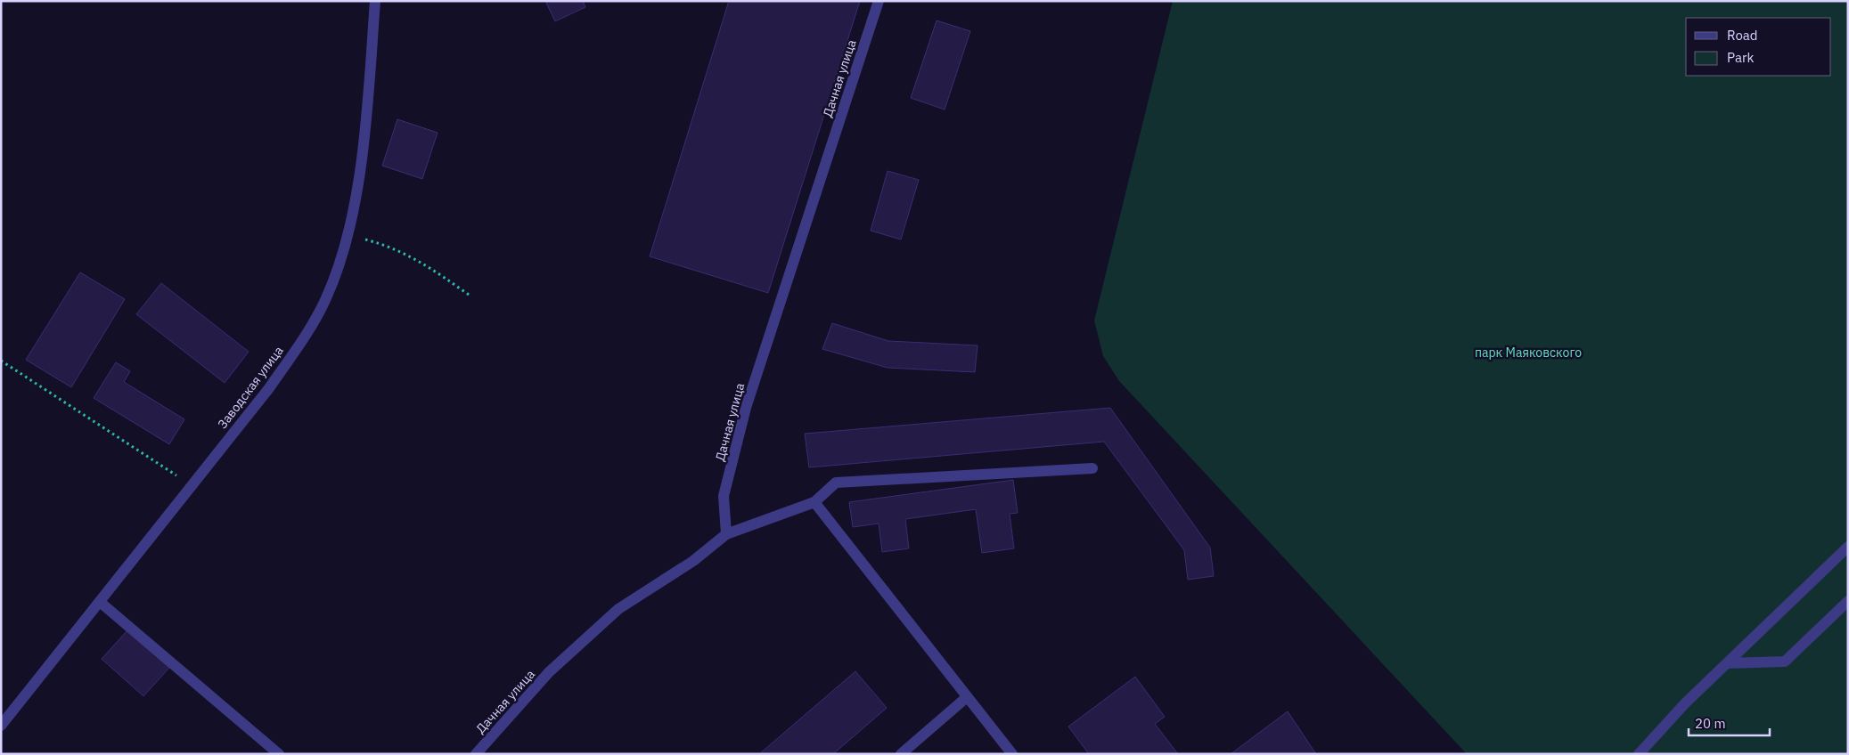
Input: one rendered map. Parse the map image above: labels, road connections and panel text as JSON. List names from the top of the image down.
{
  "streets": {
    "street": ["Дачная улица", "Заводская улица"]
  },
  "parks": ["парк Маяковского"],
  "legend": ["Road", "Park"],
  "scale_bar": "20 m"
}
